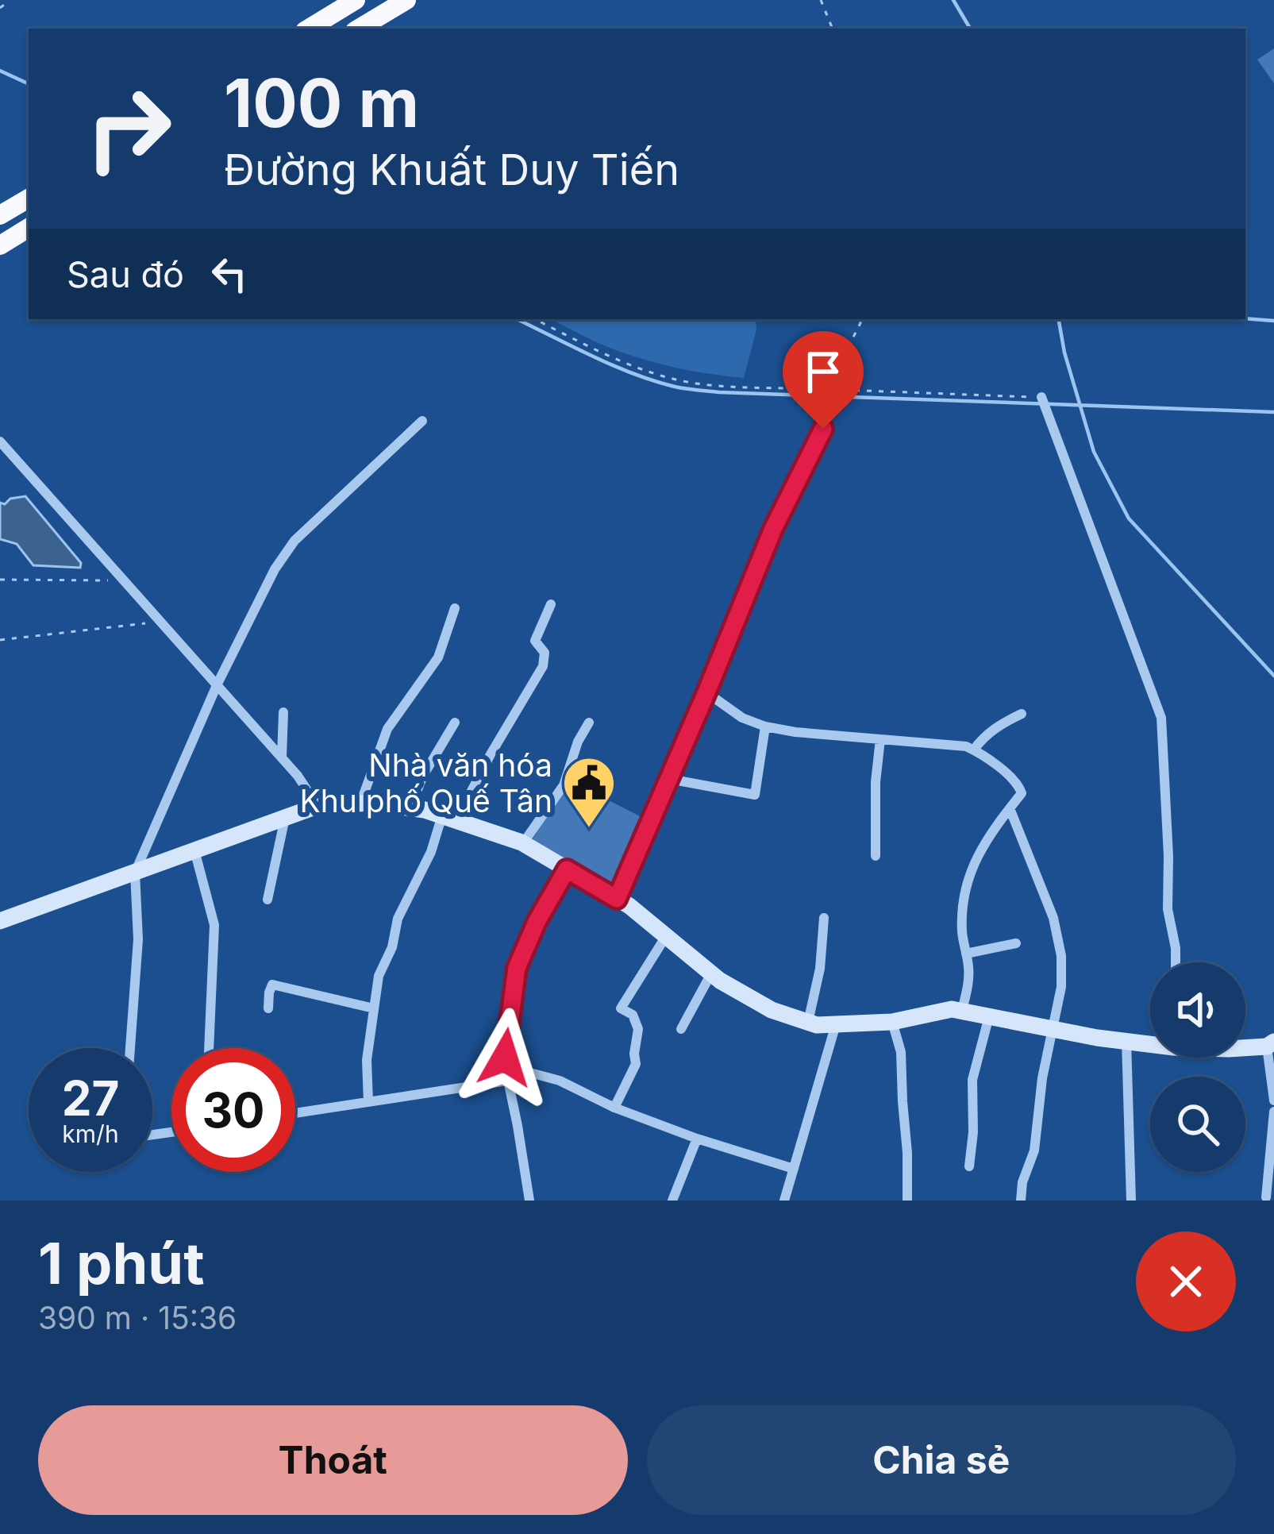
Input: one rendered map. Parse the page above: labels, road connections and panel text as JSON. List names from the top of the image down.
{
  "places": {
    "public building": ["Nhà văn hóa Khu phố Quế Tân"]
  },
  "page": {
    "turn": ["100 m", "Đường Khuất Duy Tiến"],
    "then": "Sau đó",
    "speed": "27 km/h",
    "limit": "30",
    "heading": ["1 phút", "390 m · 15:36"],
    "buttons": ["Thoát", "Chia sẻ"]
  }
}
